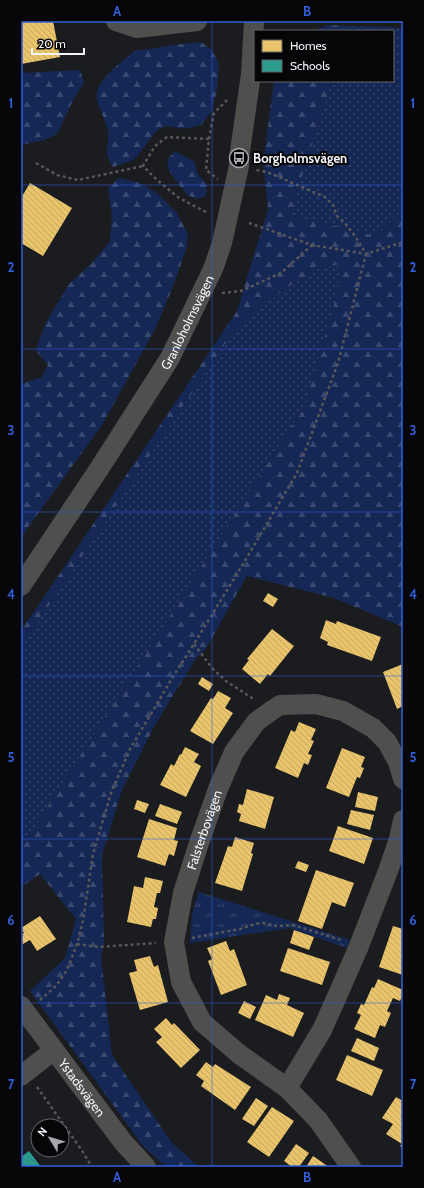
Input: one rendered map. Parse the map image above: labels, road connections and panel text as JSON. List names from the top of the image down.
{
  "streets": {
    "street": ["Granloholmsvägen", "Falsterbovägen", "Ystadsvägen"]
  },
  "places": {
    "bus stop": ["Borgholmsvägen"]
  },
  "legend": ["Homes", "Schools"],
  "scale_bar": "20 m",
  "north": "top left",
  "grid": {
    "columns": ["A", "B"],
    "rows": [
      "1",
      "2",
      "3",
      "4",
      "5",
      "6",
      "7"
    ]
  }
}
